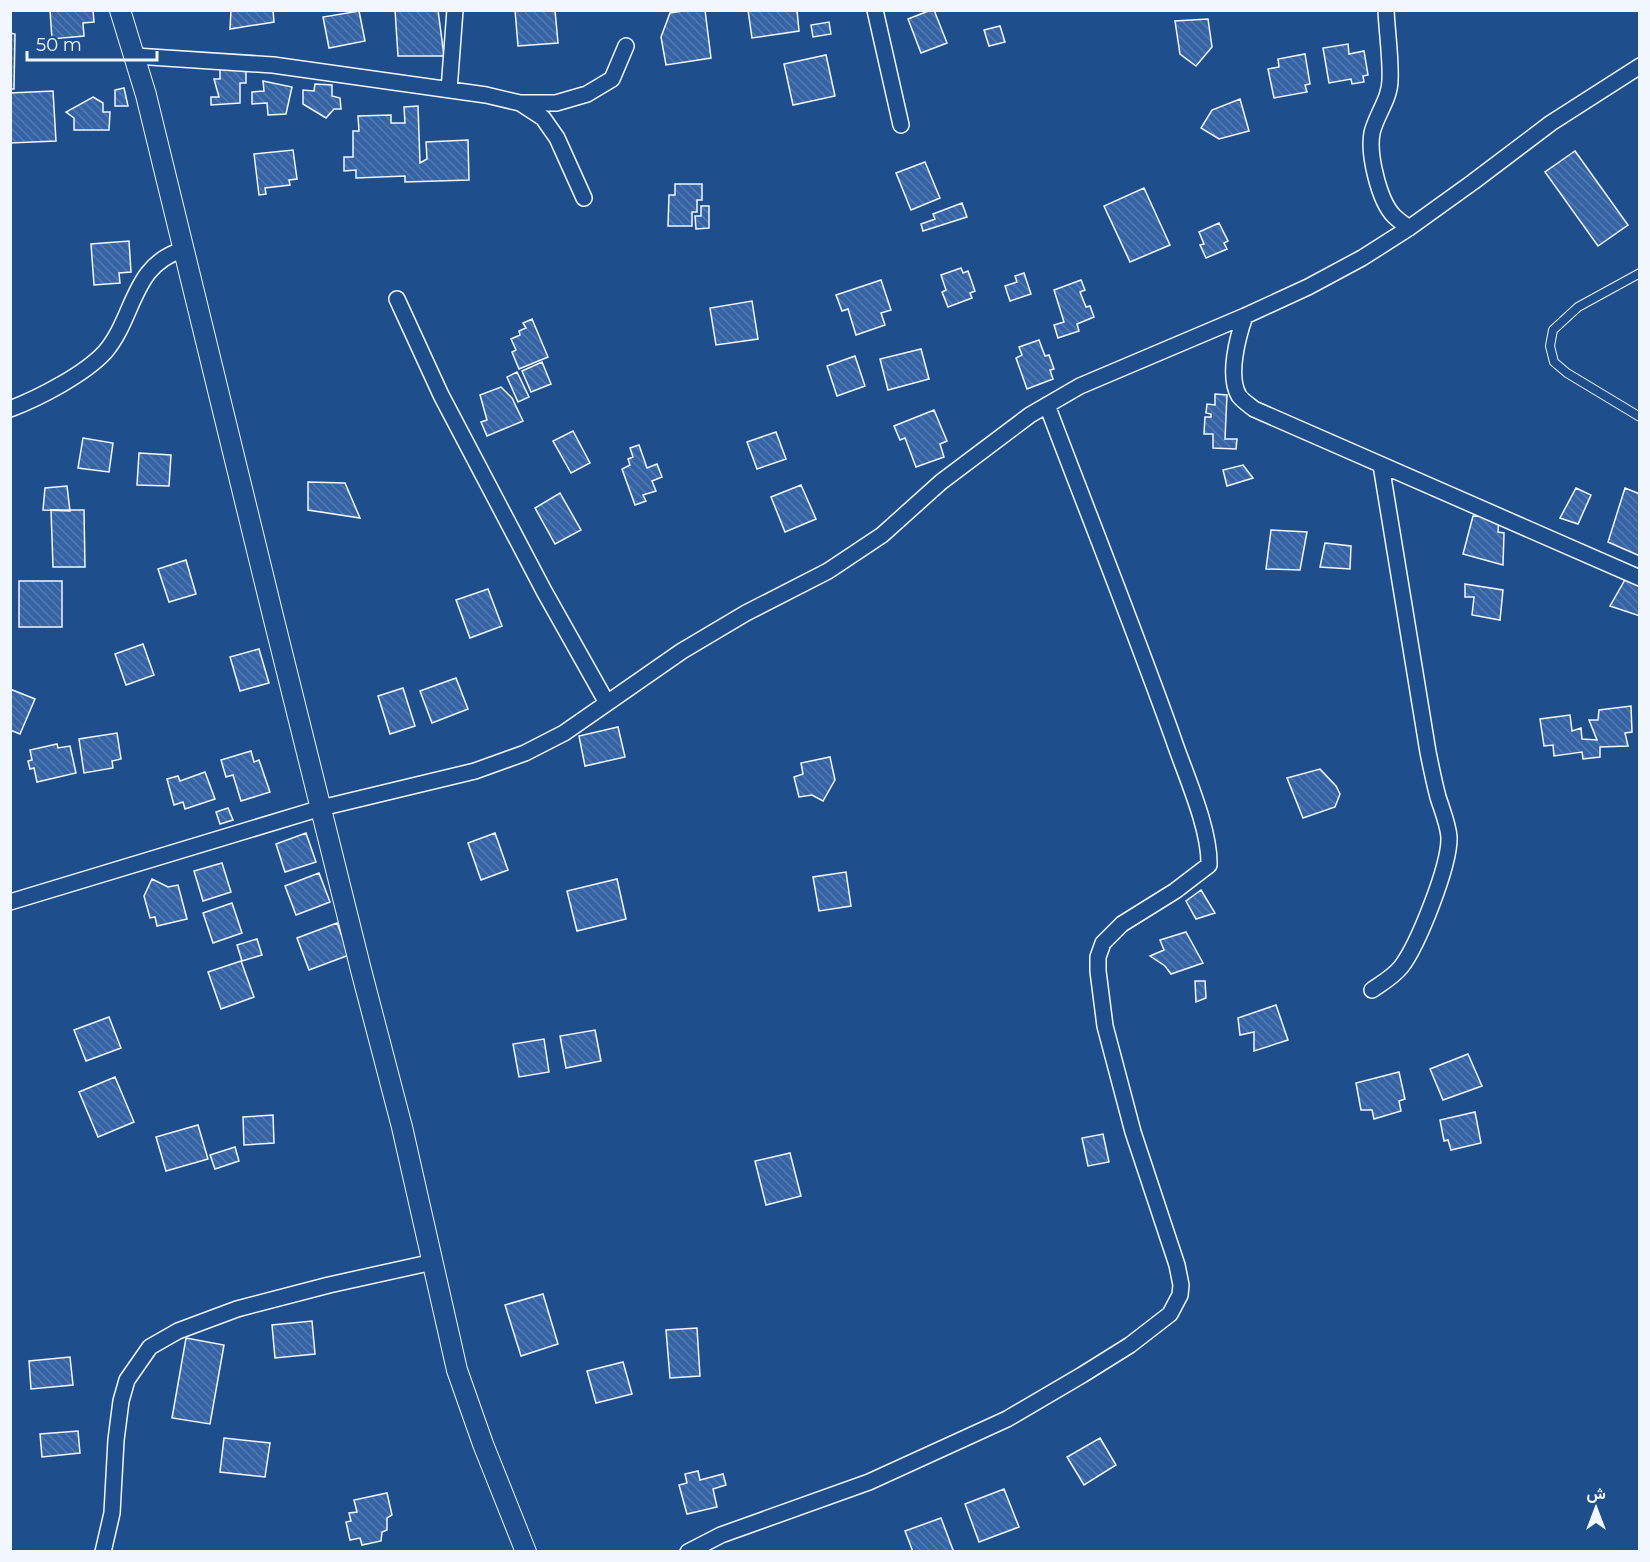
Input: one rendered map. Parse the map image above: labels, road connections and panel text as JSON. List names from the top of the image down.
{
  "scale_bar": "50 m",
  "north": "top"
}
